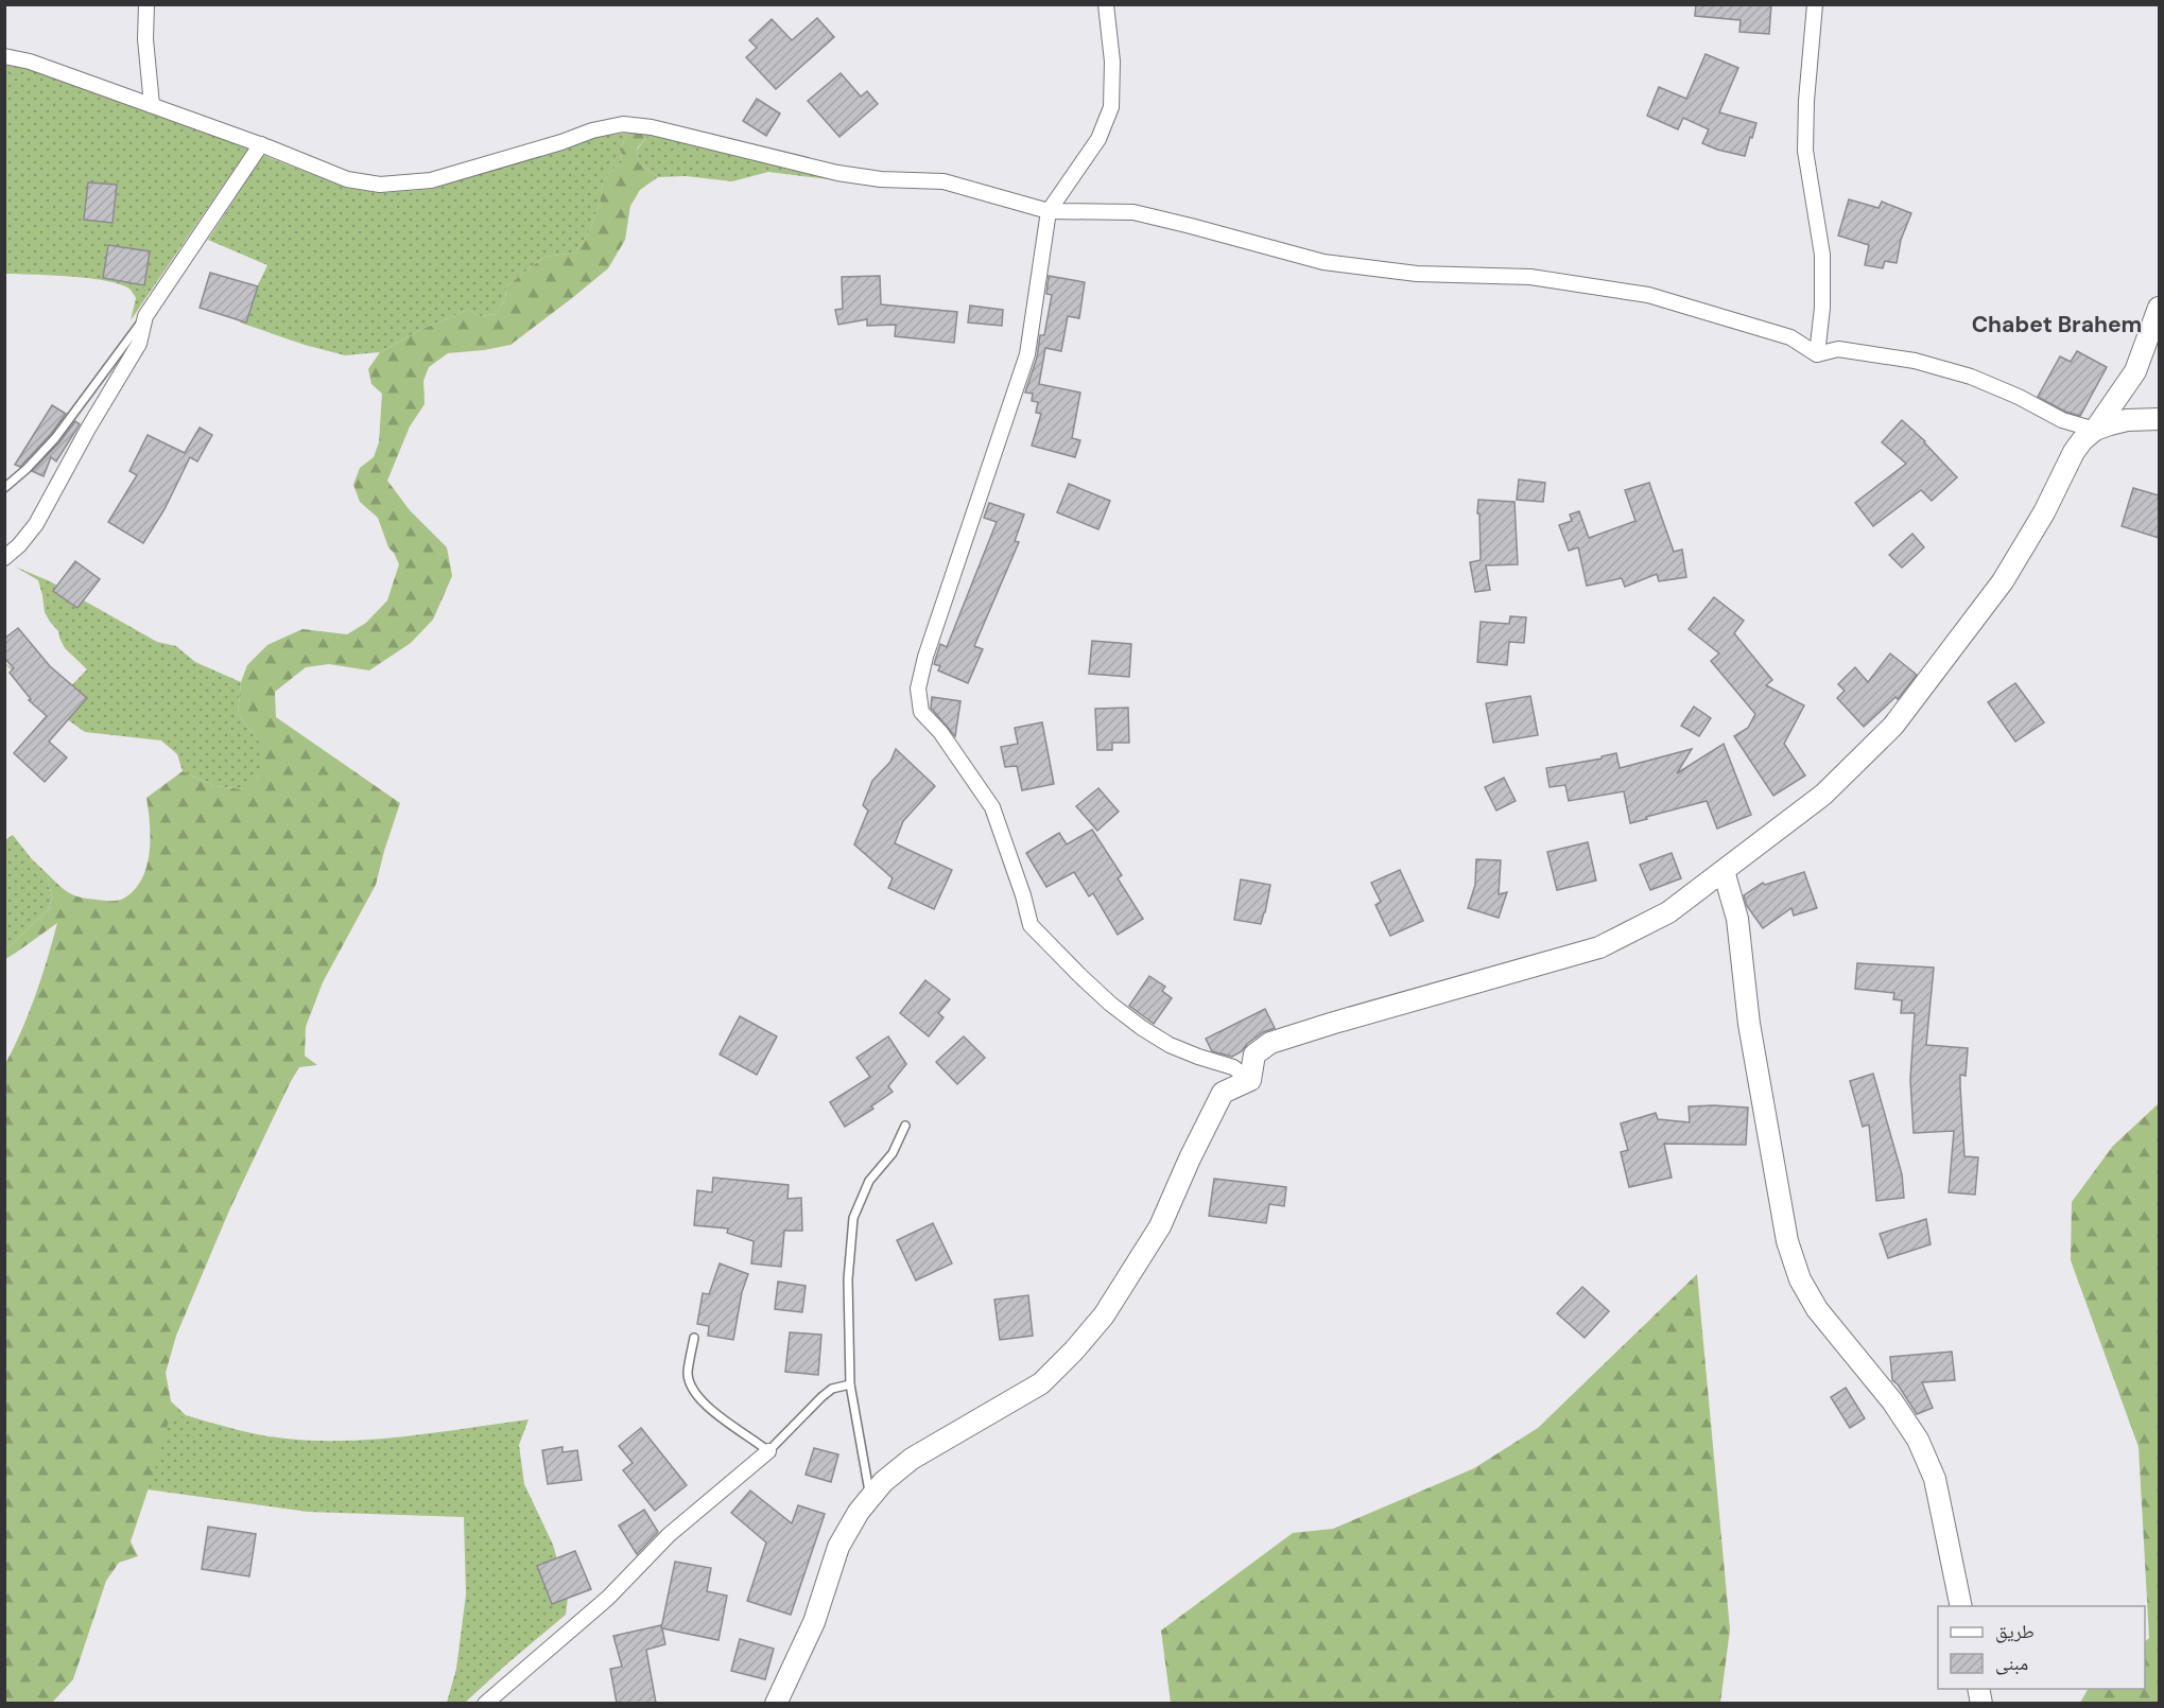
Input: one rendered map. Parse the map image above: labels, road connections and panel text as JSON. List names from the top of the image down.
{
  "districts": ["Chabet Brahem"],
  "legend": ["طريق", "مبنى"]
}
